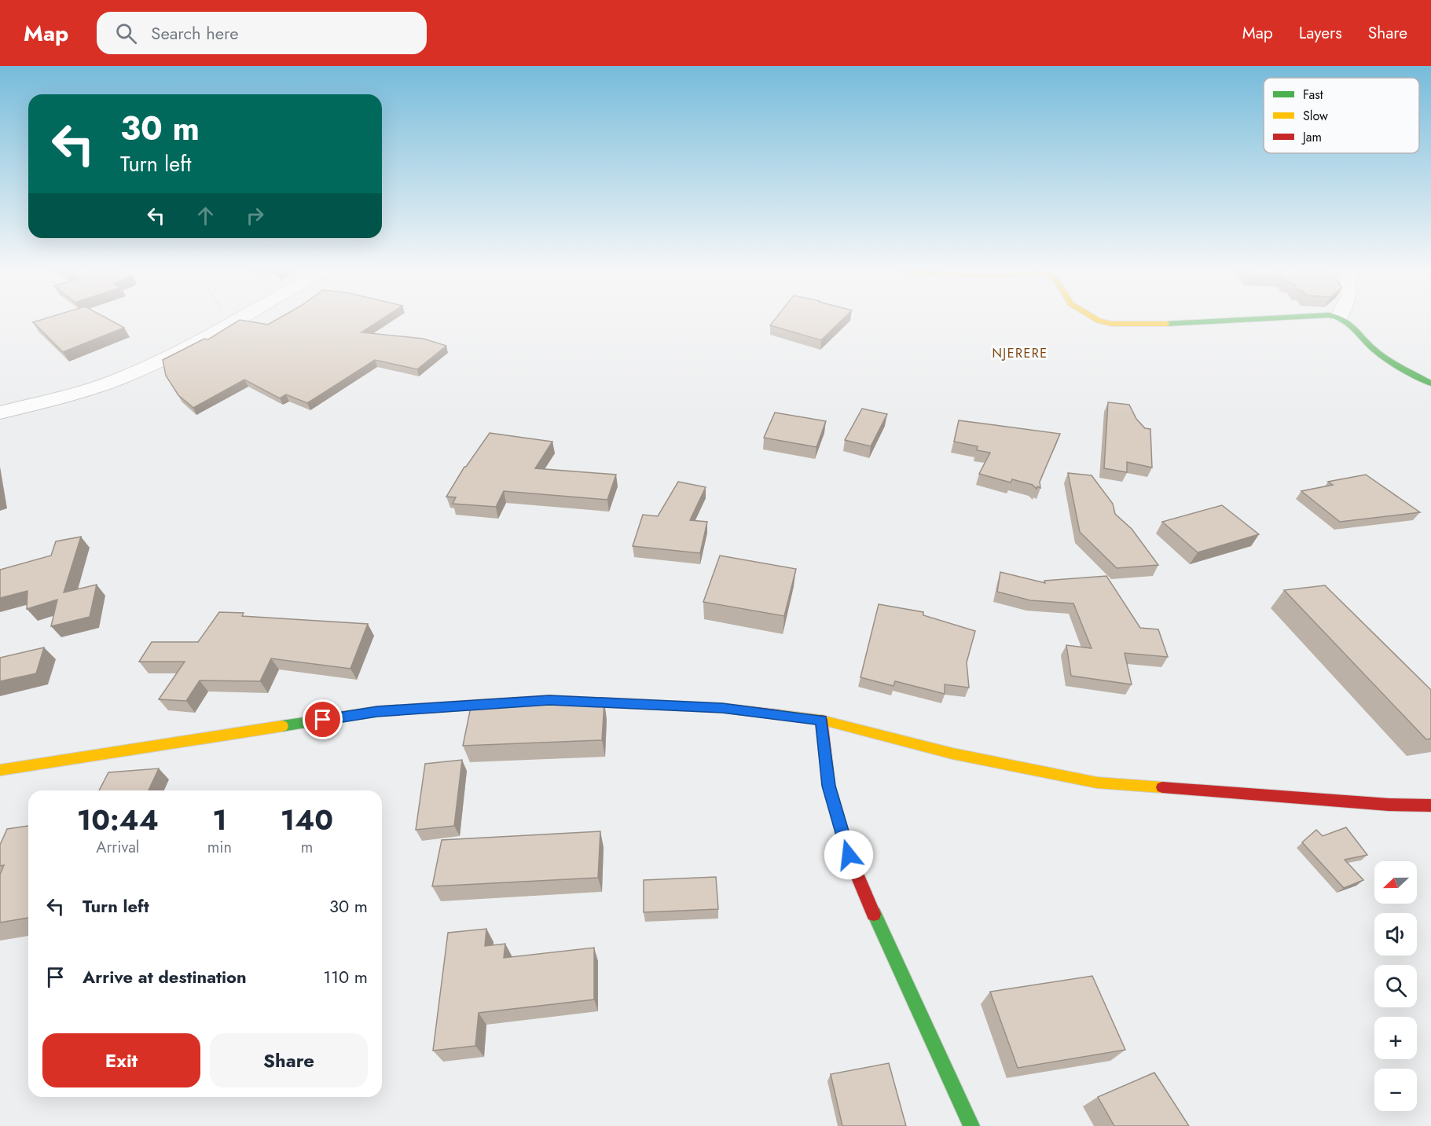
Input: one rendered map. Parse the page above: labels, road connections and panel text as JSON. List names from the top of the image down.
{
  "districts": ["NJERERE"],
  "legend": ["Fast", "Slow", "Jam"],
  "north": "left",
  "page": {
    "header": "Map",
    "search": "Search here",
    "nav": ["Map", "Layers", "Share"],
    "turn": ["30 m", "Turn left"],
    "eta": [
      "10:44",
      "Arrival",
      "1",
      "min",
      "140",
      "m"
    ],
    "map_buttons": ["+", "−"],
    "list": [
      {
        "name": "Turn left",
        "value": "30 m"
      },
      {
        "name": "Arrive at destination",
        "value": "110 m"
      }
    ],
    "buttons": ["Exit", "Share"]
  }
}
